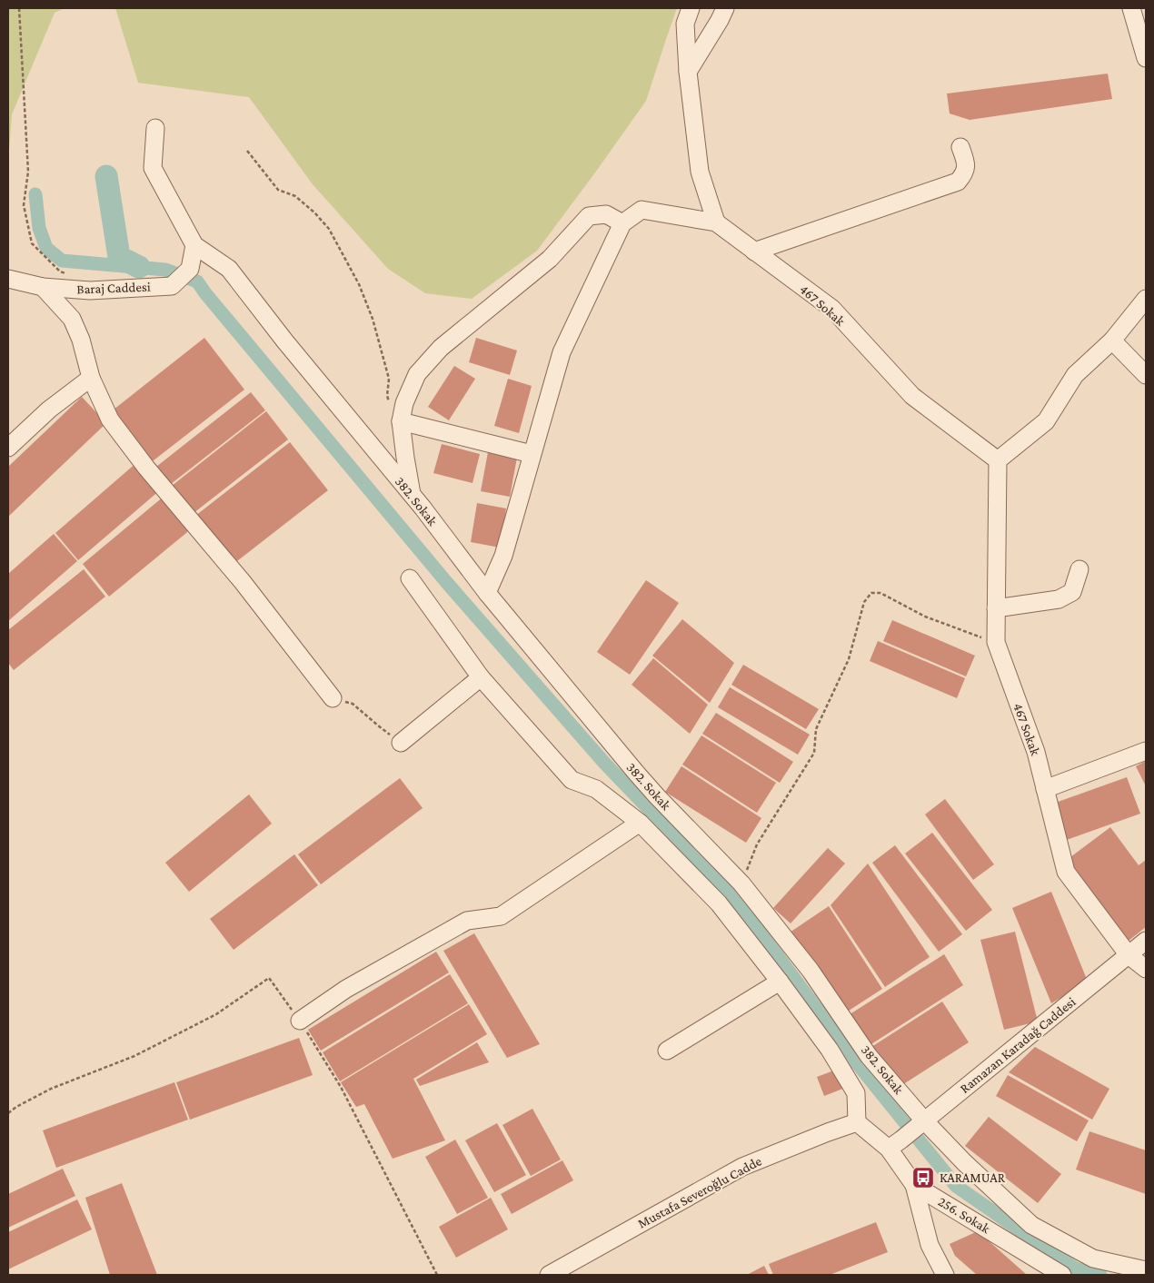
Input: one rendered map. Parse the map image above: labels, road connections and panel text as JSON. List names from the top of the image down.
{
  "streets": {
    "street": [
      "Baraj Caddesi",
      "467 Sokak",
      "382. Sokak",
      "Ramazan Karadağ Caddesi",
      "Mustafa Severoğlu Cadde",
      "256. Sokak"
    ]
  },
  "crossings": [
    ["Baraj Caddesi", "382. Sokak"],
    ["467 Sokak", "Ramazan Karadağ Caddesi"],
    ["382. Sokak", "Ramazan Karadağ Caddesi"],
    ["Ramazan Karadağ Caddesi", "256. Sokak"],
    ["Mustafa Severoğlu Cadde", "256. Sokak"]
  ],
  "places": {
    "bus stop": ["KARAMUAR"]
  }
}
